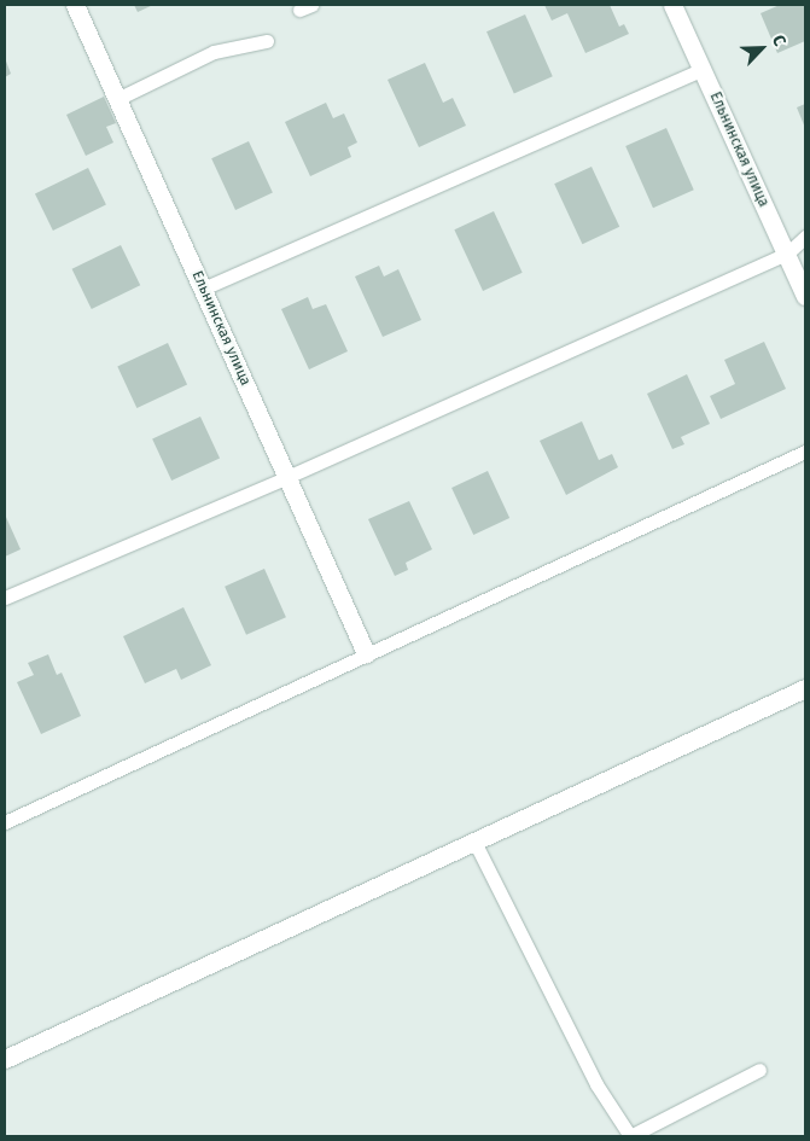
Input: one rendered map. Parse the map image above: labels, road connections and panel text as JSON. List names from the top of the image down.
{
  "streets": {
    "street": ["Ельнинская улица"]
  },
  "north": "top right"
}
